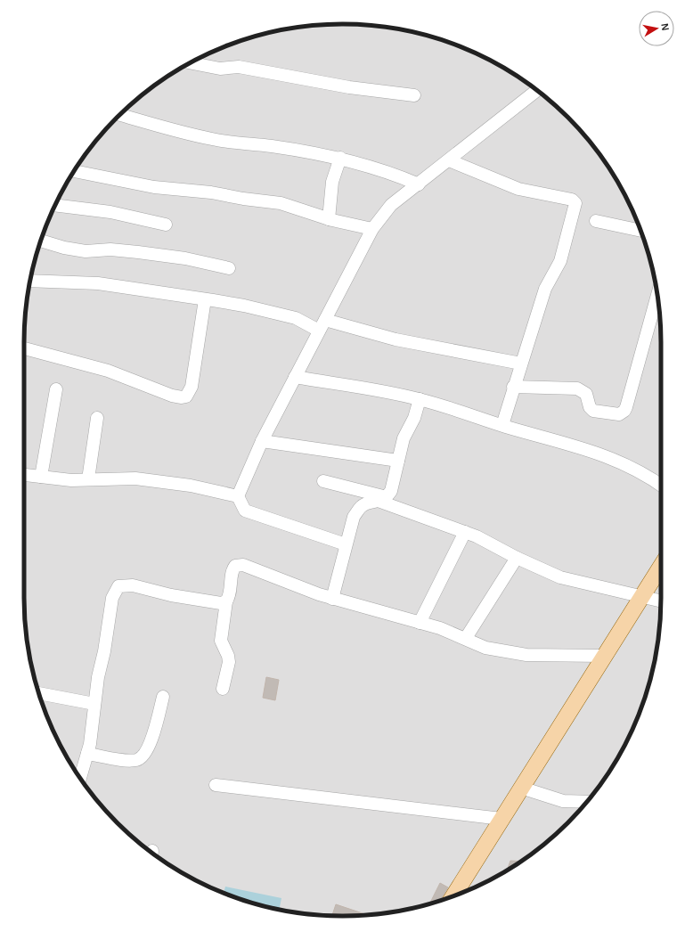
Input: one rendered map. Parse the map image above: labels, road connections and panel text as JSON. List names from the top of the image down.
{
  "north": "right"
}
